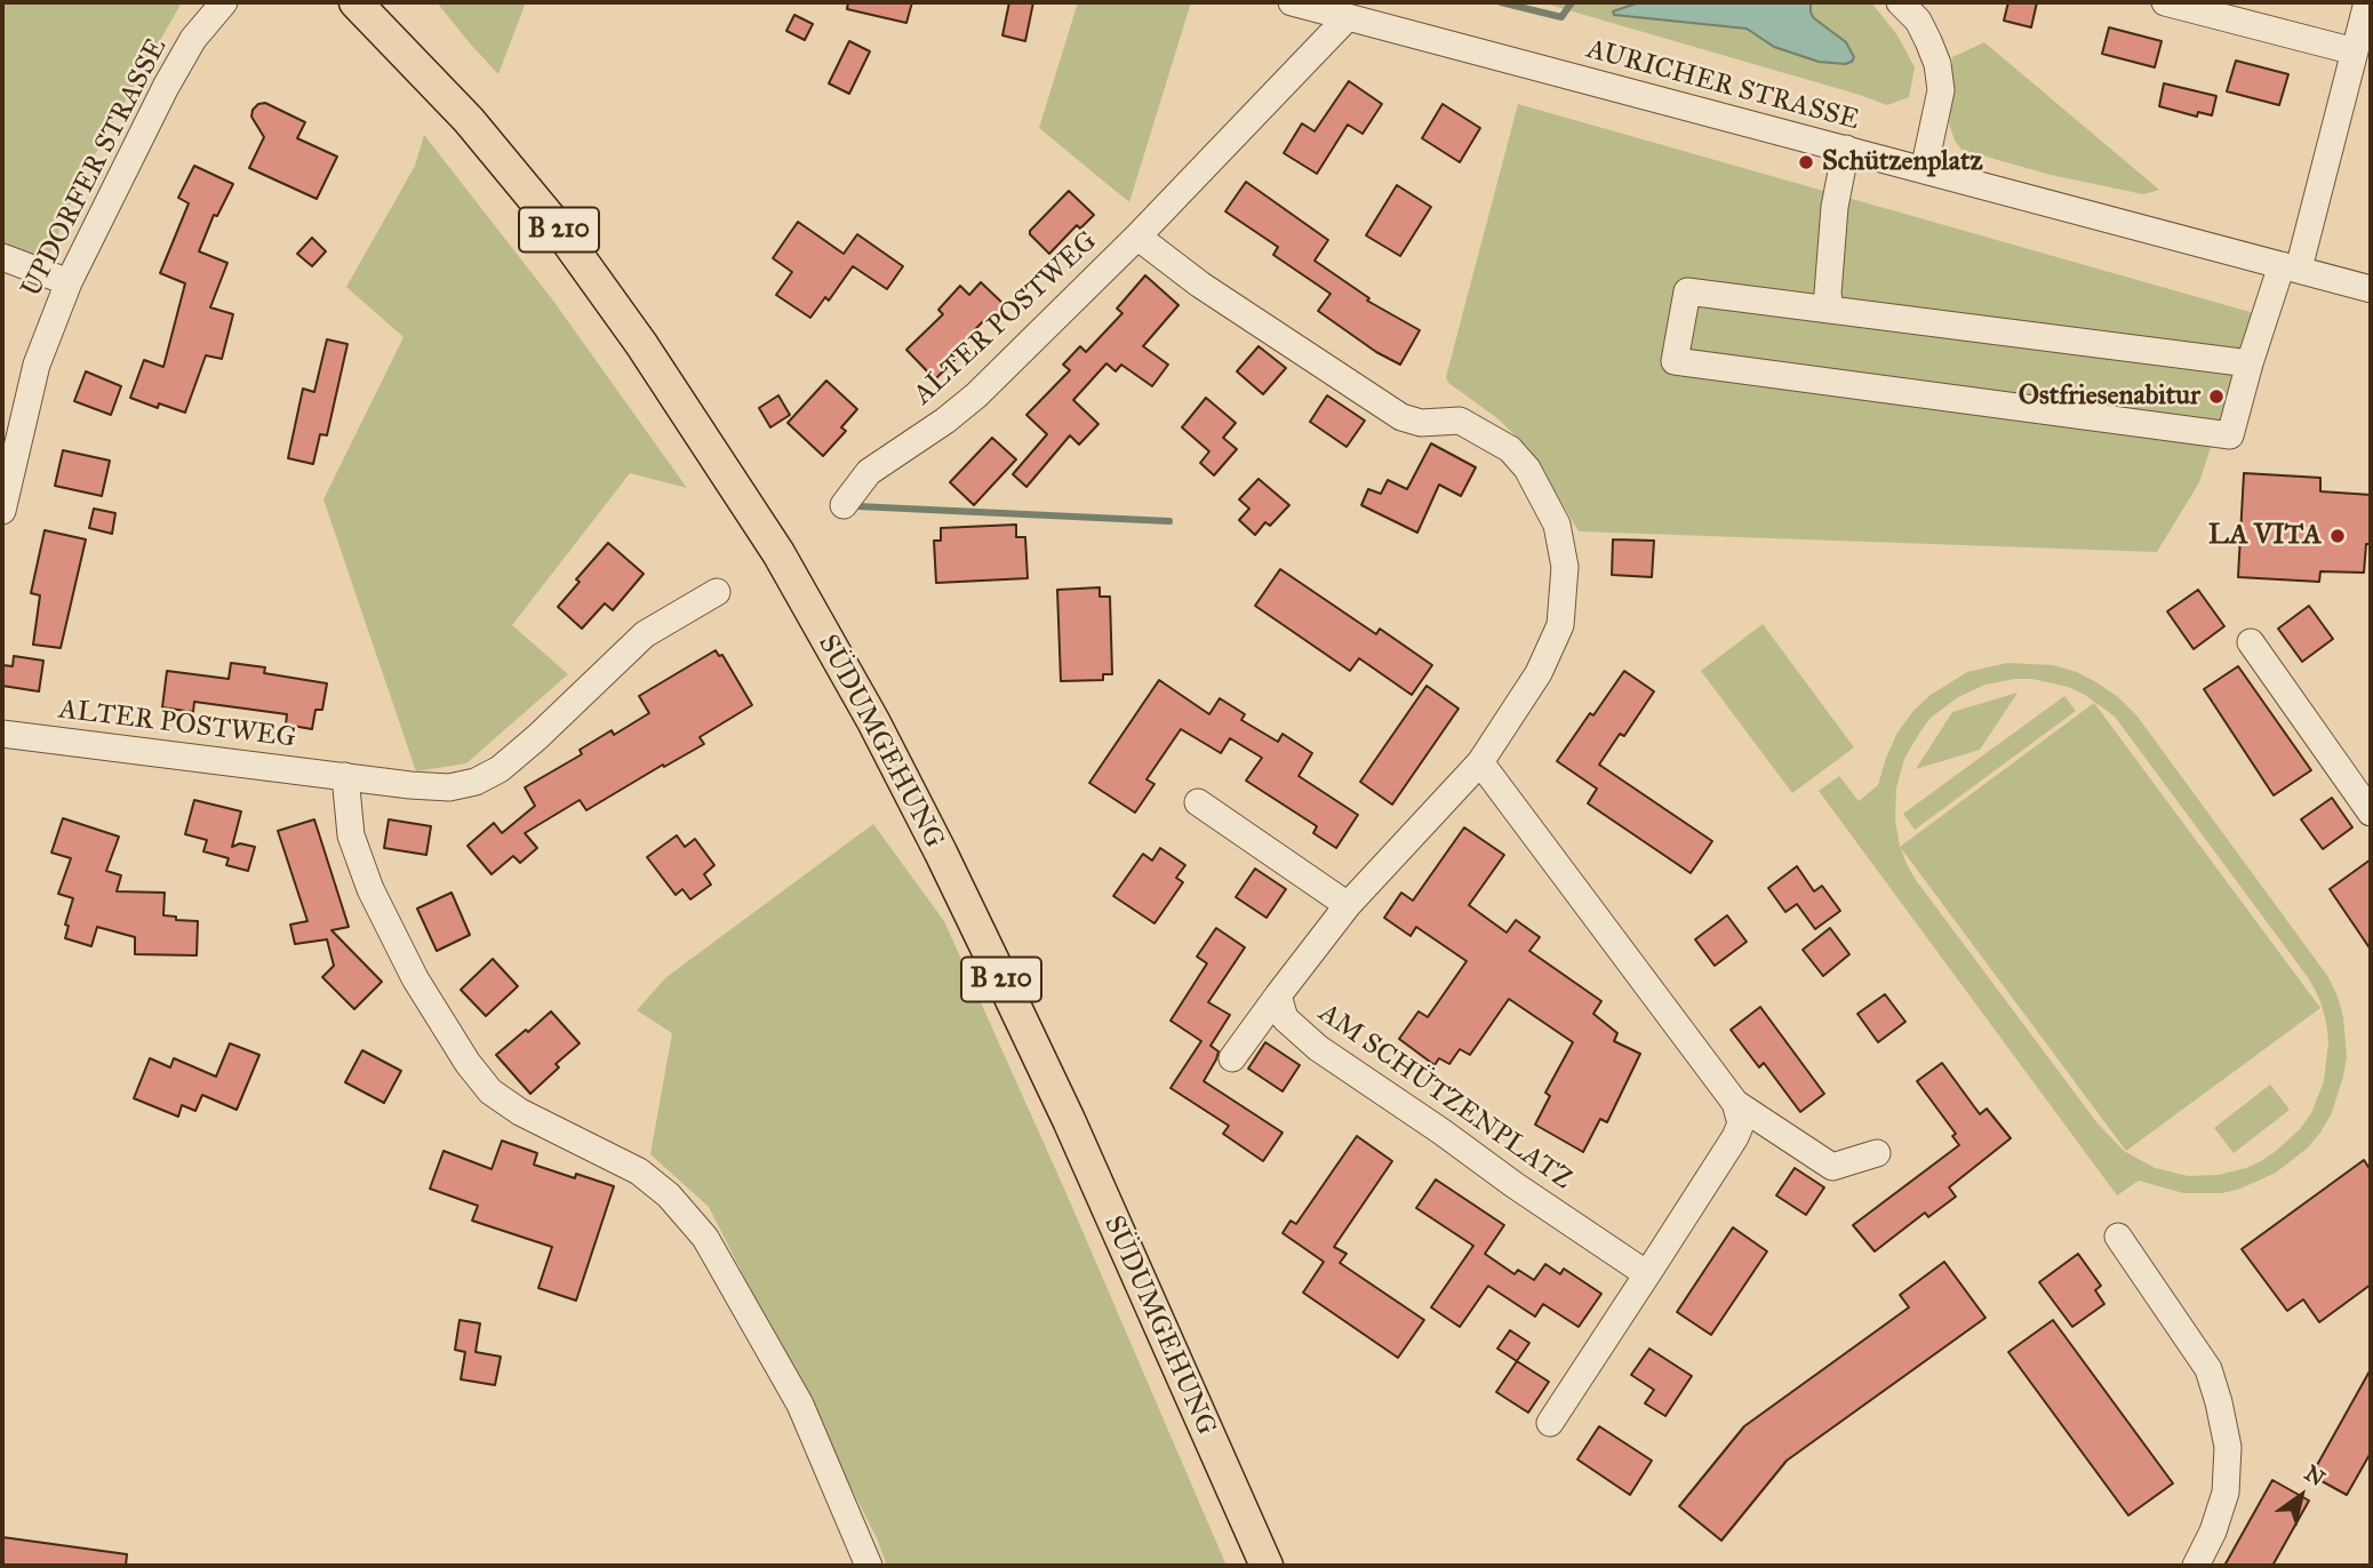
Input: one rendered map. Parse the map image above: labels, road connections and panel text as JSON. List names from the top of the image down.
{
  "streets": {
    "main road": ["B 210", "SÜDUMGEHUNG"],
    "street": [
      "AURICHER STRASSE",
      "UPDORFER STRASSE",
      "ALTER POSTWEG",
      "AM SCHÜTZENPLATZ"
    ]
  },
  "crossings": [
    ["AURICHER STRASSE", "ALTER POSTWEG"]
  ],
  "places": ["Schützenplatz", "Ostfriesenabitur", "LA VITA"],
  "north": "top right"
}
